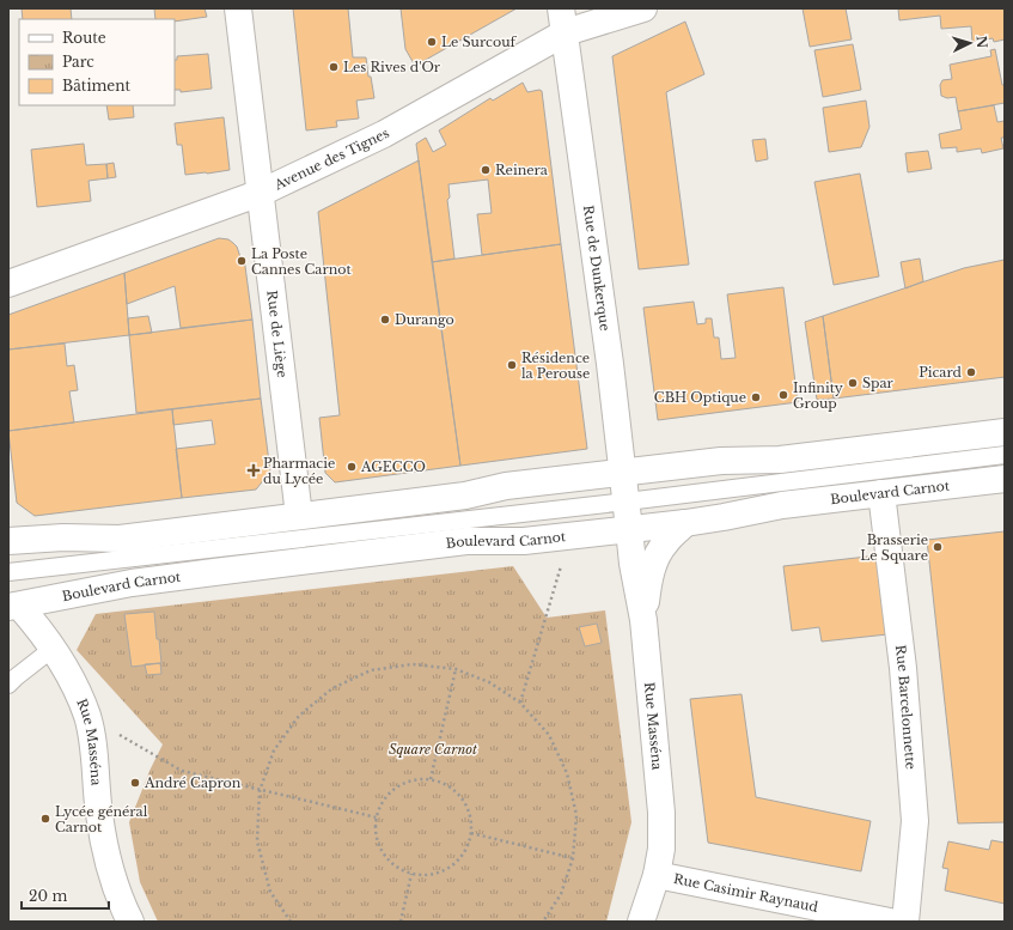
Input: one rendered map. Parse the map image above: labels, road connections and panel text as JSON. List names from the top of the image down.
{
  "streets": {
    "main road": [
      "Avenue des Tignes",
      "Rue de Dunkerque",
      "Rue de Liège",
      "Boulevard Carnot",
      "Rue Barcelonnette",
      "Rue Masséna",
      "Rue Casimir Raynaud"
    ]
  },
  "crossings": [
    ["Avenue des Tignes", "Rue de Dunkerque"],
    ["Avenue des Tignes", "Rue de Liège"],
    ["Rue de Dunkerque", "Boulevard Carnot"],
    ["Rue de Dunkerque", "Rue Masséna"],
    ["Boulevard Carnot", "Rue Barcelonnette"],
    ["Boulevard Carnot", "Rue Masséna"],
    ["Rue Masséna", "Rue Casimir Raynaud"]
  ],
  "parks": ["Square Carnot"],
  "places": {
    "other": [
      "Le Surcouf",
      "Les Rives d'Or",
      "Reinera",
      "La Poste Cannes Carnot",
      "Durango",
      "Résidence la Perouse",
      "Picard",
      "Spar",
      "Infinity Group",
      "CBH Optique",
      "AGECCO",
      "Brasserie Le Square",
      "André Capron",
      "Lycée général Carnot"
    ],
    "health": ["Pharmacie du Lycée"]
  },
  "legend": ["Route", "Parc", "Bâtiment"],
  "scale_bar": "20 m",
  "north": "right"
}
